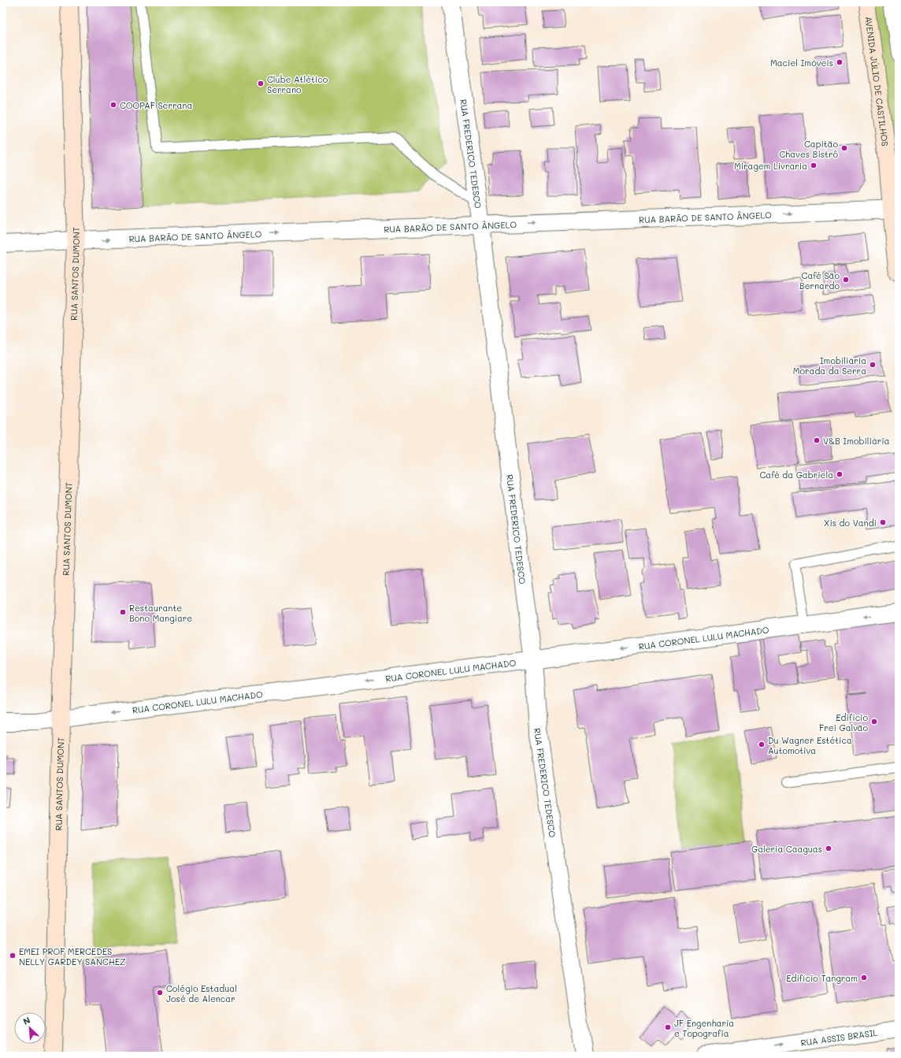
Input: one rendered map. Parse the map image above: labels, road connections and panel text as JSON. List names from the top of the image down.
{
  "streets": {
    "main road": ["AVENIDA JÚLIO DE CASTILHOS", "RUA SANTOS DUMONT"],
    "street": [
      "RUA FREDERICO TEDESCO",
      "RUA BARÃO DE SANTO ÂNGELO",
      "RUA CORONEL LULU MACHADO",
      "RUA ASSIS BRASIL"
    ]
  },
  "crossings": [
    ["AVENIDA JÚLIO DE CASTILHOS", "RUA BARÃO DE SANTO ÂNGELO"],
    ["RUA FREDERICO TEDESCO", "RUA BARÃO DE SANTO ÂNGELO"],
    ["RUA FREDERICO TEDESCO", "RUA CORONEL LULU MACHADO"],
    ["RUA BARÃO DE SANTO ÂNGELO", "RUA SANTOS DUMONT"],
    ["RUA SANTOS DUMONT", "RUA CORONEL LULU MACHADO"]
  ],
  "one_way": ["RUA BARÃO DE SANTO ÂNGELO", "RUA CORONEL LULU MACHADO", "RUA ASSIS BRASIL"],
  "places": [
    "Maciel Imóveis",
    "Clube Atlético Serrano",
    "COOPAF Serrana",
    "Capitão Chaves Bistrô",
    "Miragem Livraria",
    "Café São Bernardo",
    "Imobiliária Morada da Serra",
    "V&B Imobiliária",
    "Café da Gabriela",
    "Xis do Vandi",
    "Restaurante Bono Mangiare",
    "Edifício Frei Galvão",
    "Du Wagner Estética Automotiva",
    "Galeria Caaguas",
    "EMEI PROF MERCEDES NELLY GARDEY SANCHEZ",
    "Edifício Tangram",
    "Colégio Estadual José de Alencar",
    "JF Engenharia e Topografia"
  ],
  "north": "top left"
}
